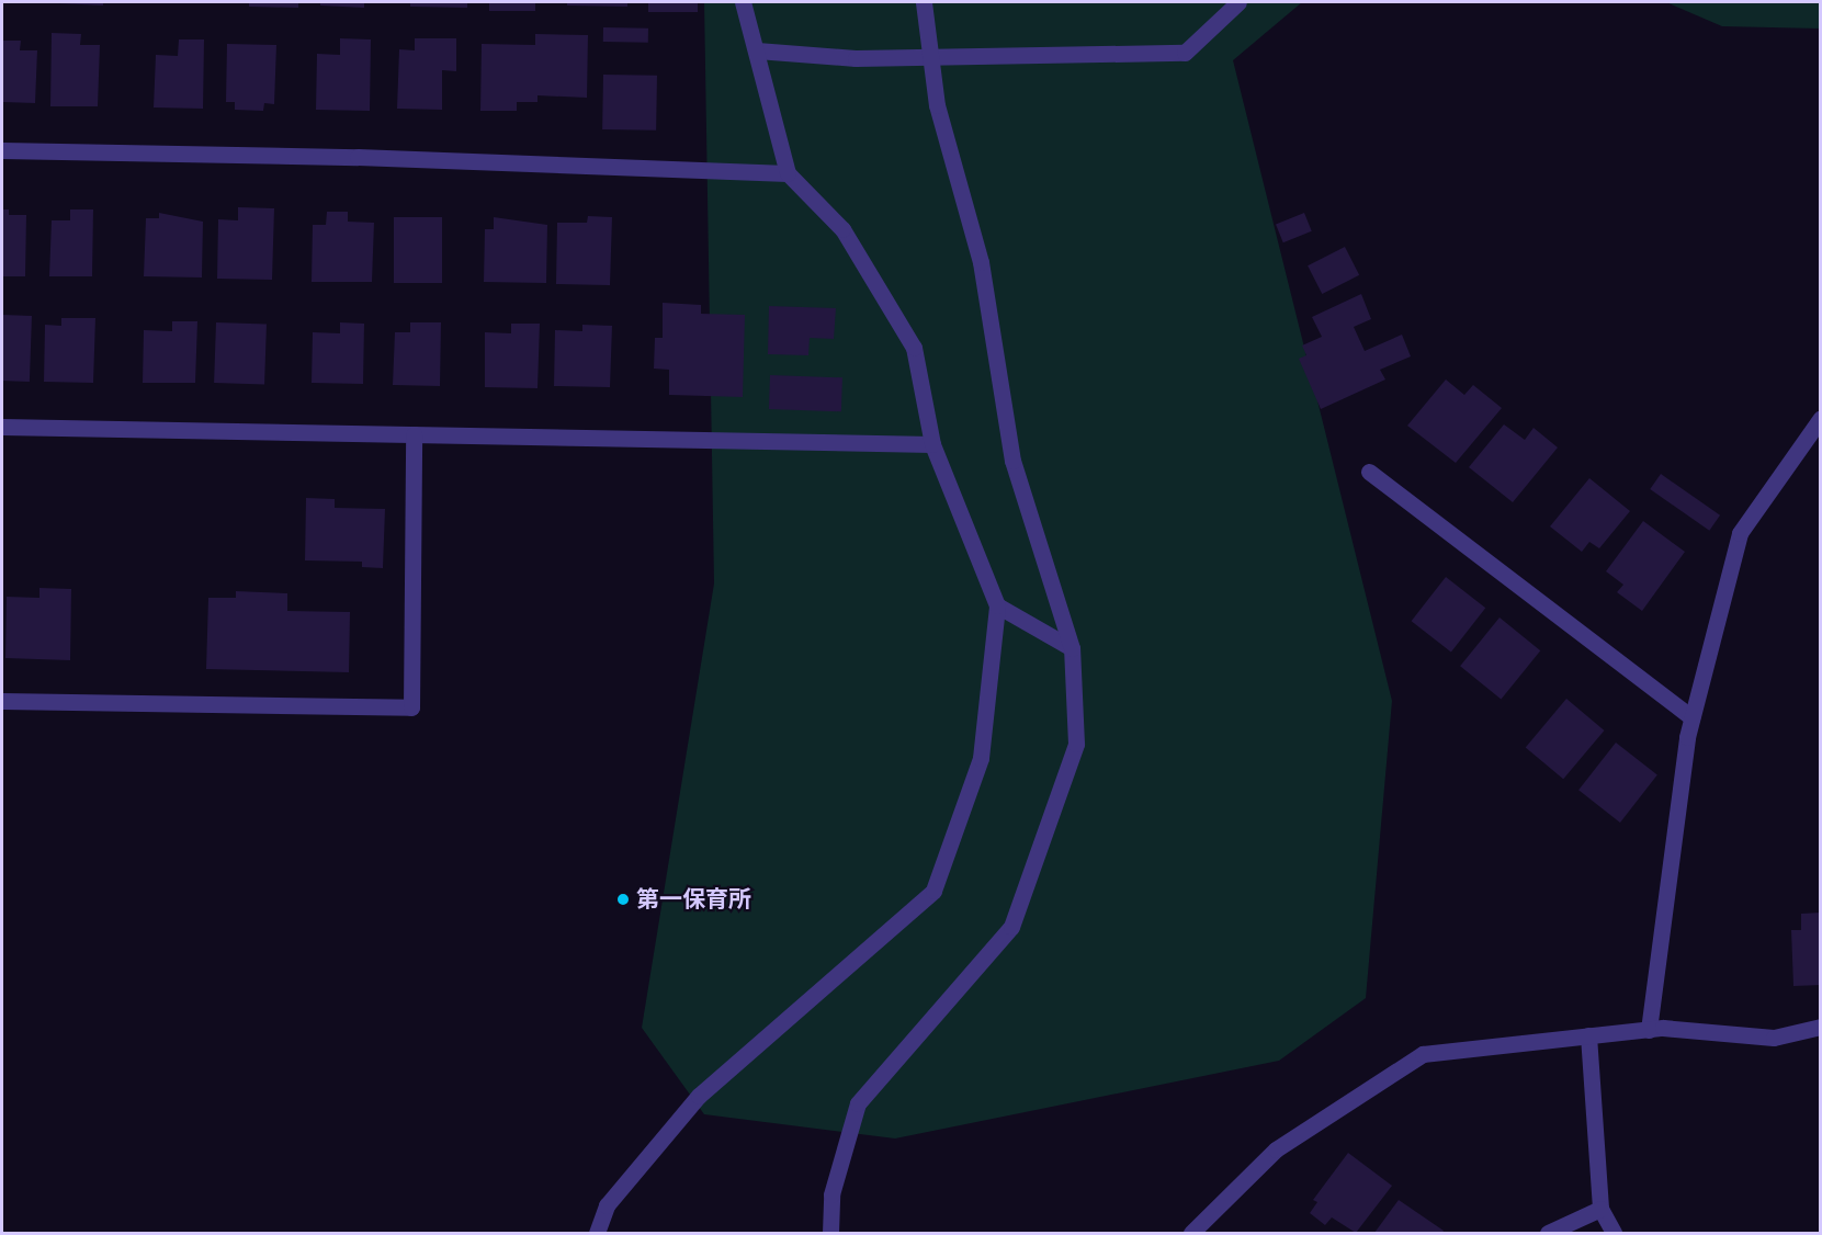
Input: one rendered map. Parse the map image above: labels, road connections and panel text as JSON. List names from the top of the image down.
{
  "places": ["第一保育所"]
}
